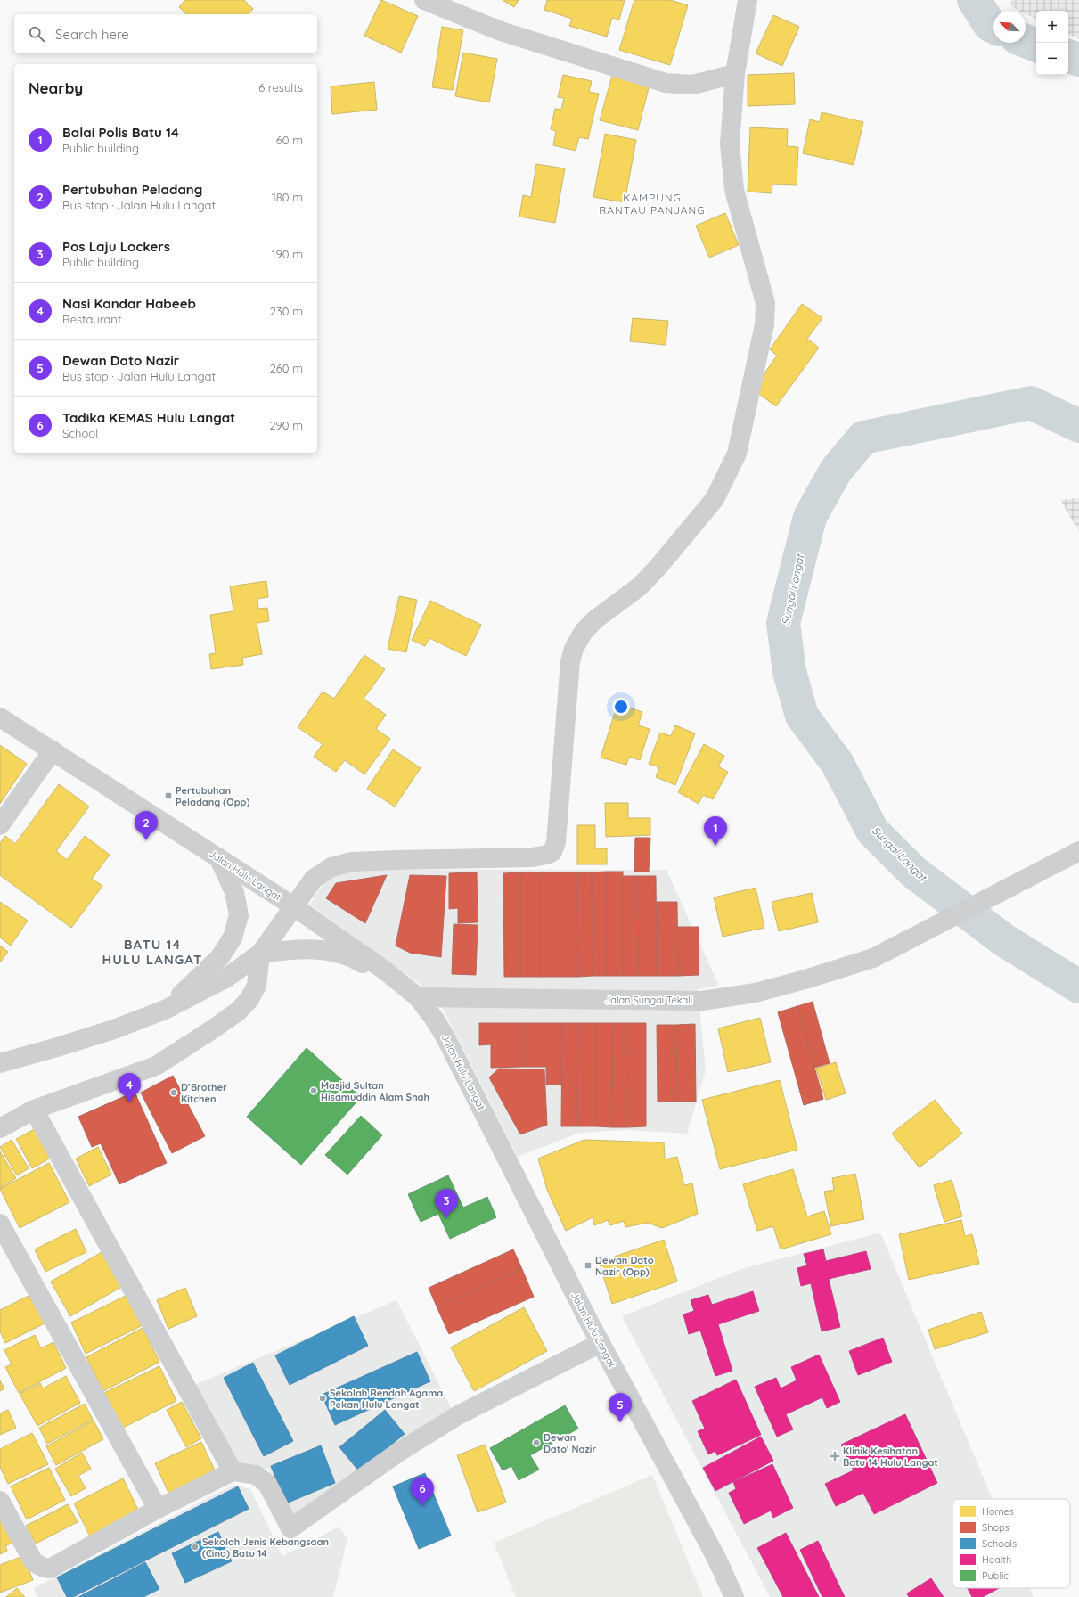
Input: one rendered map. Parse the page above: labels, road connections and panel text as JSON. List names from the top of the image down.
{
  "streets": {
    "street": ["Jalan Hulu Langat", "Jalan Sungai Tekali"]
  },
  "crossings": [
    ["Jalan Hulu Langat", "Jalan Sungai Tekali"]
  ],
  "districts": ["KAMPUNG RANTAU PANJANG", "BATU 14 HULU LANGAT"],
  "water": ["Sungai Langat"],
  "places": {
    "transit": ["Pertubuhan Peladang (Opp)", "Dewan Dato Nazir (Opp)"],
    "other": [
      "Masjid Sultan Hisamuddin Alam Shah",
      "D’Brother Kitchen",
      "Sekolah Rendah Agama Pekan Hulu Langat",
      "Dewan Dato' Nazir",
      "Sekolah Jenis Kebangsaan (Cina) Batu 14"
    ],
    "health": ["Klinik Kesihatan Batu 14 Hulu Langat"]
  },
  "legend": [
    "Homes",
    "Shops",
    "Schools",
    "Health",
    "Public"
  ],
  "north": "top left",
  "page": {
    "map_buttons": ["+", "−"],
    "search": "Search here",
    "heading": ["Nearby", "6 results"],
    "list": [
      {
        "mark": "1",
        "name": "Balai Polis Batu 14",
        "note": "Public building",
        "value": "60 m"
      },
      {
        "mark": "2",
        "name": "Pertubuhan Peladang",
        "note": "Bus stop · Jalan Hulu Langat",
        "value": "180 m"
      },
      {
        "mark": "3",
        "name": "Pos Laju Lockers",
        "note": "Public building",
        "value": "190 m"
      },
      {
        "mark": "4",
        "name": "Nasi Kandar Habeeb",
        "note": "Restaurant",
        "value": "230 m"
      },
      {
        "mark": "5",
        "name": "Dewan Dato Nazir",
        "note": "Bus stop · Jalan Hulu Langat",
        "value": "260 m"
      },
      {
        "mark": "6",
        "name": "Tadika KEMAS Hulu Langat",
        "note": "School",
        "value": "290 m"
      }
    ],
    "pins": [
      "2",
      "1",
      "4",
      "3",
      "5",
      "6"
    ]
  }
}
